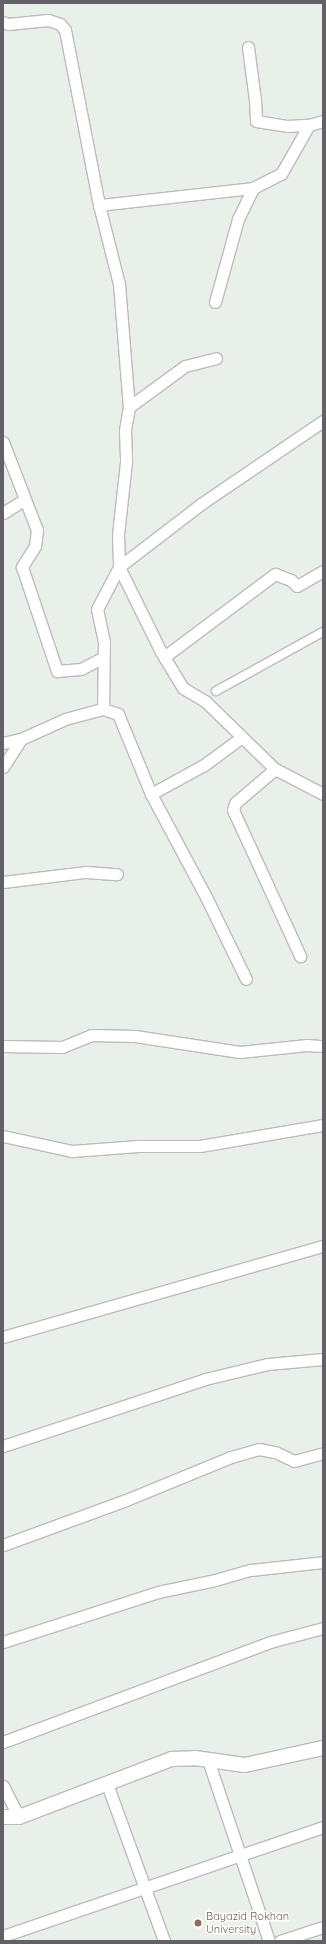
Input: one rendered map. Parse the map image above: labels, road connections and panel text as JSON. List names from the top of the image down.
{
  "places": ["Bayazid Rokhan University"]
}
